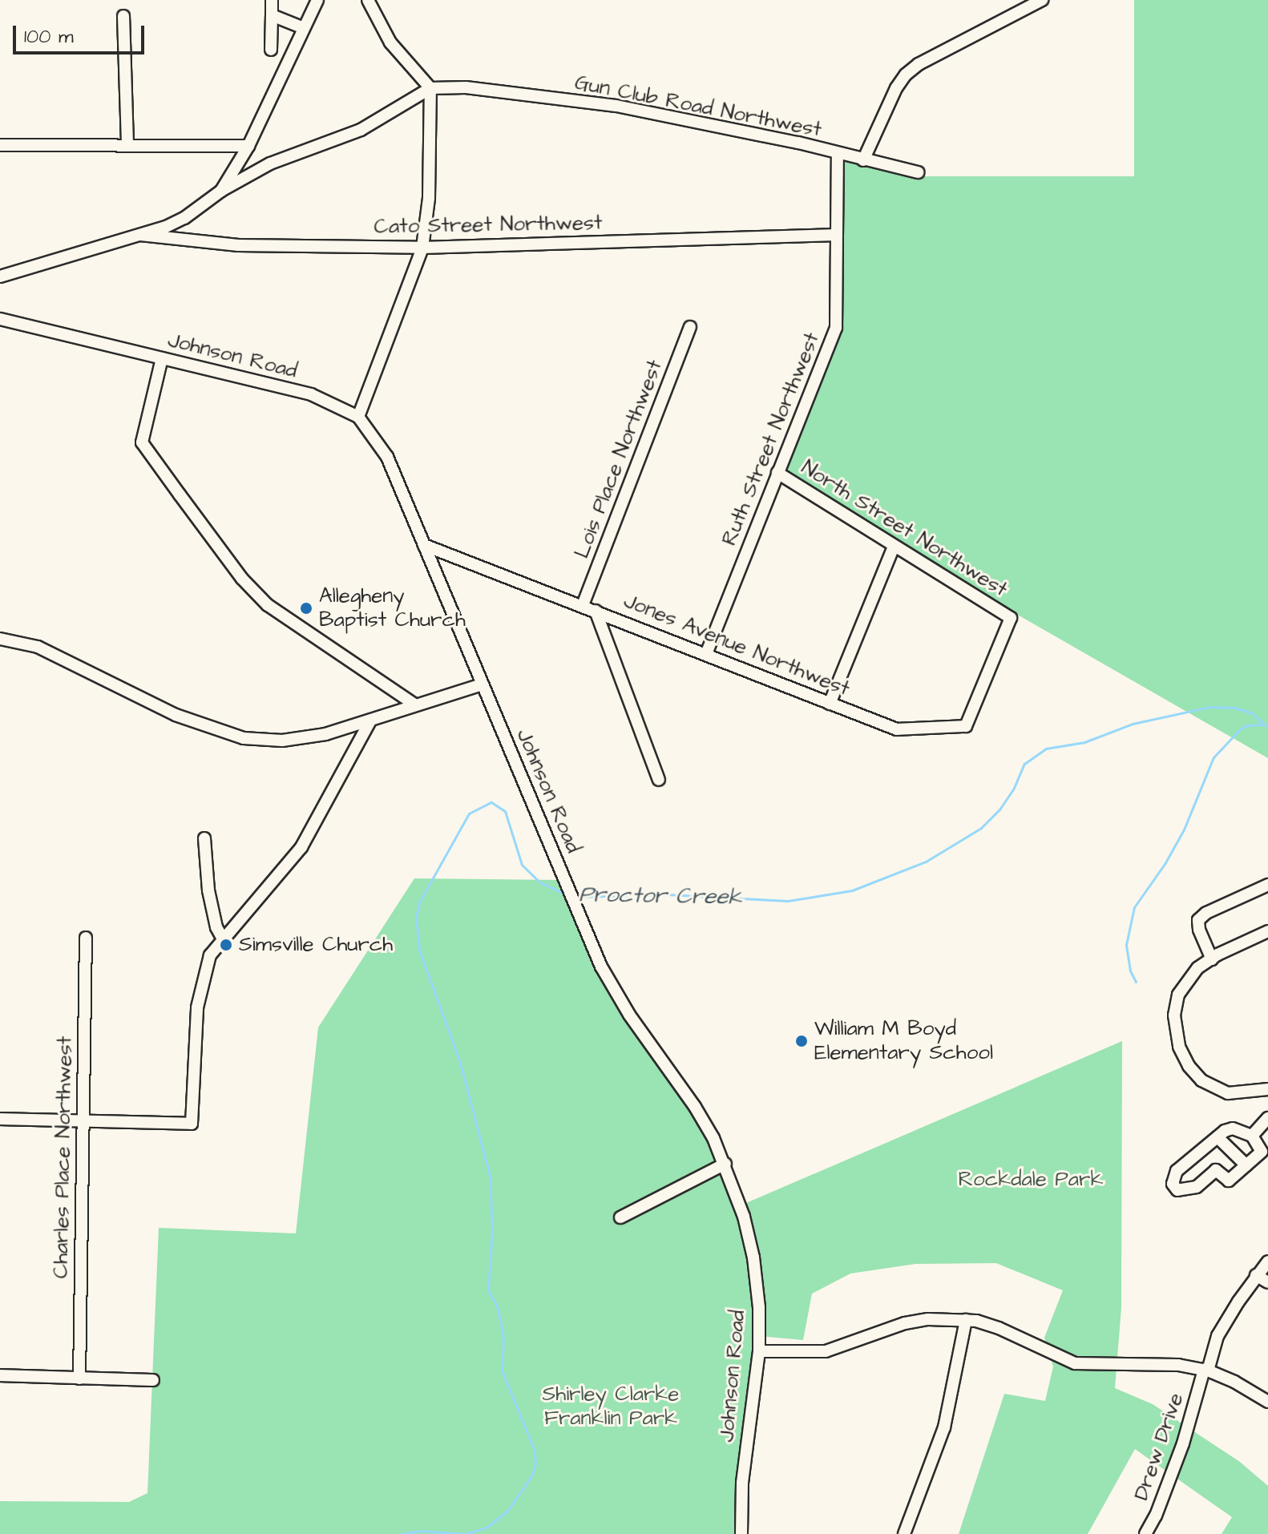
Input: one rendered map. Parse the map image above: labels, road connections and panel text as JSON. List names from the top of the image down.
{
  "streets": {
    "street": [
      "Gun Club Road Northwest",
      "Cato Street Northwest",
      "Johnson Road",
      "Ruth Street Northwest",
      "Lois Place Northwest",
      "North Street Northwest",
      "Jones Avenue Northwest",
      "Charles Place Northwest",
      "Drew Drive"
    ]
  },
  "crossings": [
    ["Gun Club Road Northwest", "Ruth Street Northwest"],
    ["Cato Street Northwest", "Ruth Street Northwest"],
    ["Johnson Road", "Jones Avenue Northwest"],
    ["Ruth Street Northwest", "North Street Northwest"],
    ["Ruth Street Northwest", "Jones Avenue Northwest"],
    ["Lois Place Northwest", "Jones Avenue Northwest"],
    ["North Street Northwest", "Jones Avenue Northwest"]
  ],
  "water": ["Proctor Creek"],
  "parks": ["Rockdale Park", "Shirley Clarke Franklin Park"],
  "places": ["Allegheny Baptist Church", "Simsville Church", "William M Boyd Elementary School"],
  "scale_bar": "100 m"
}
